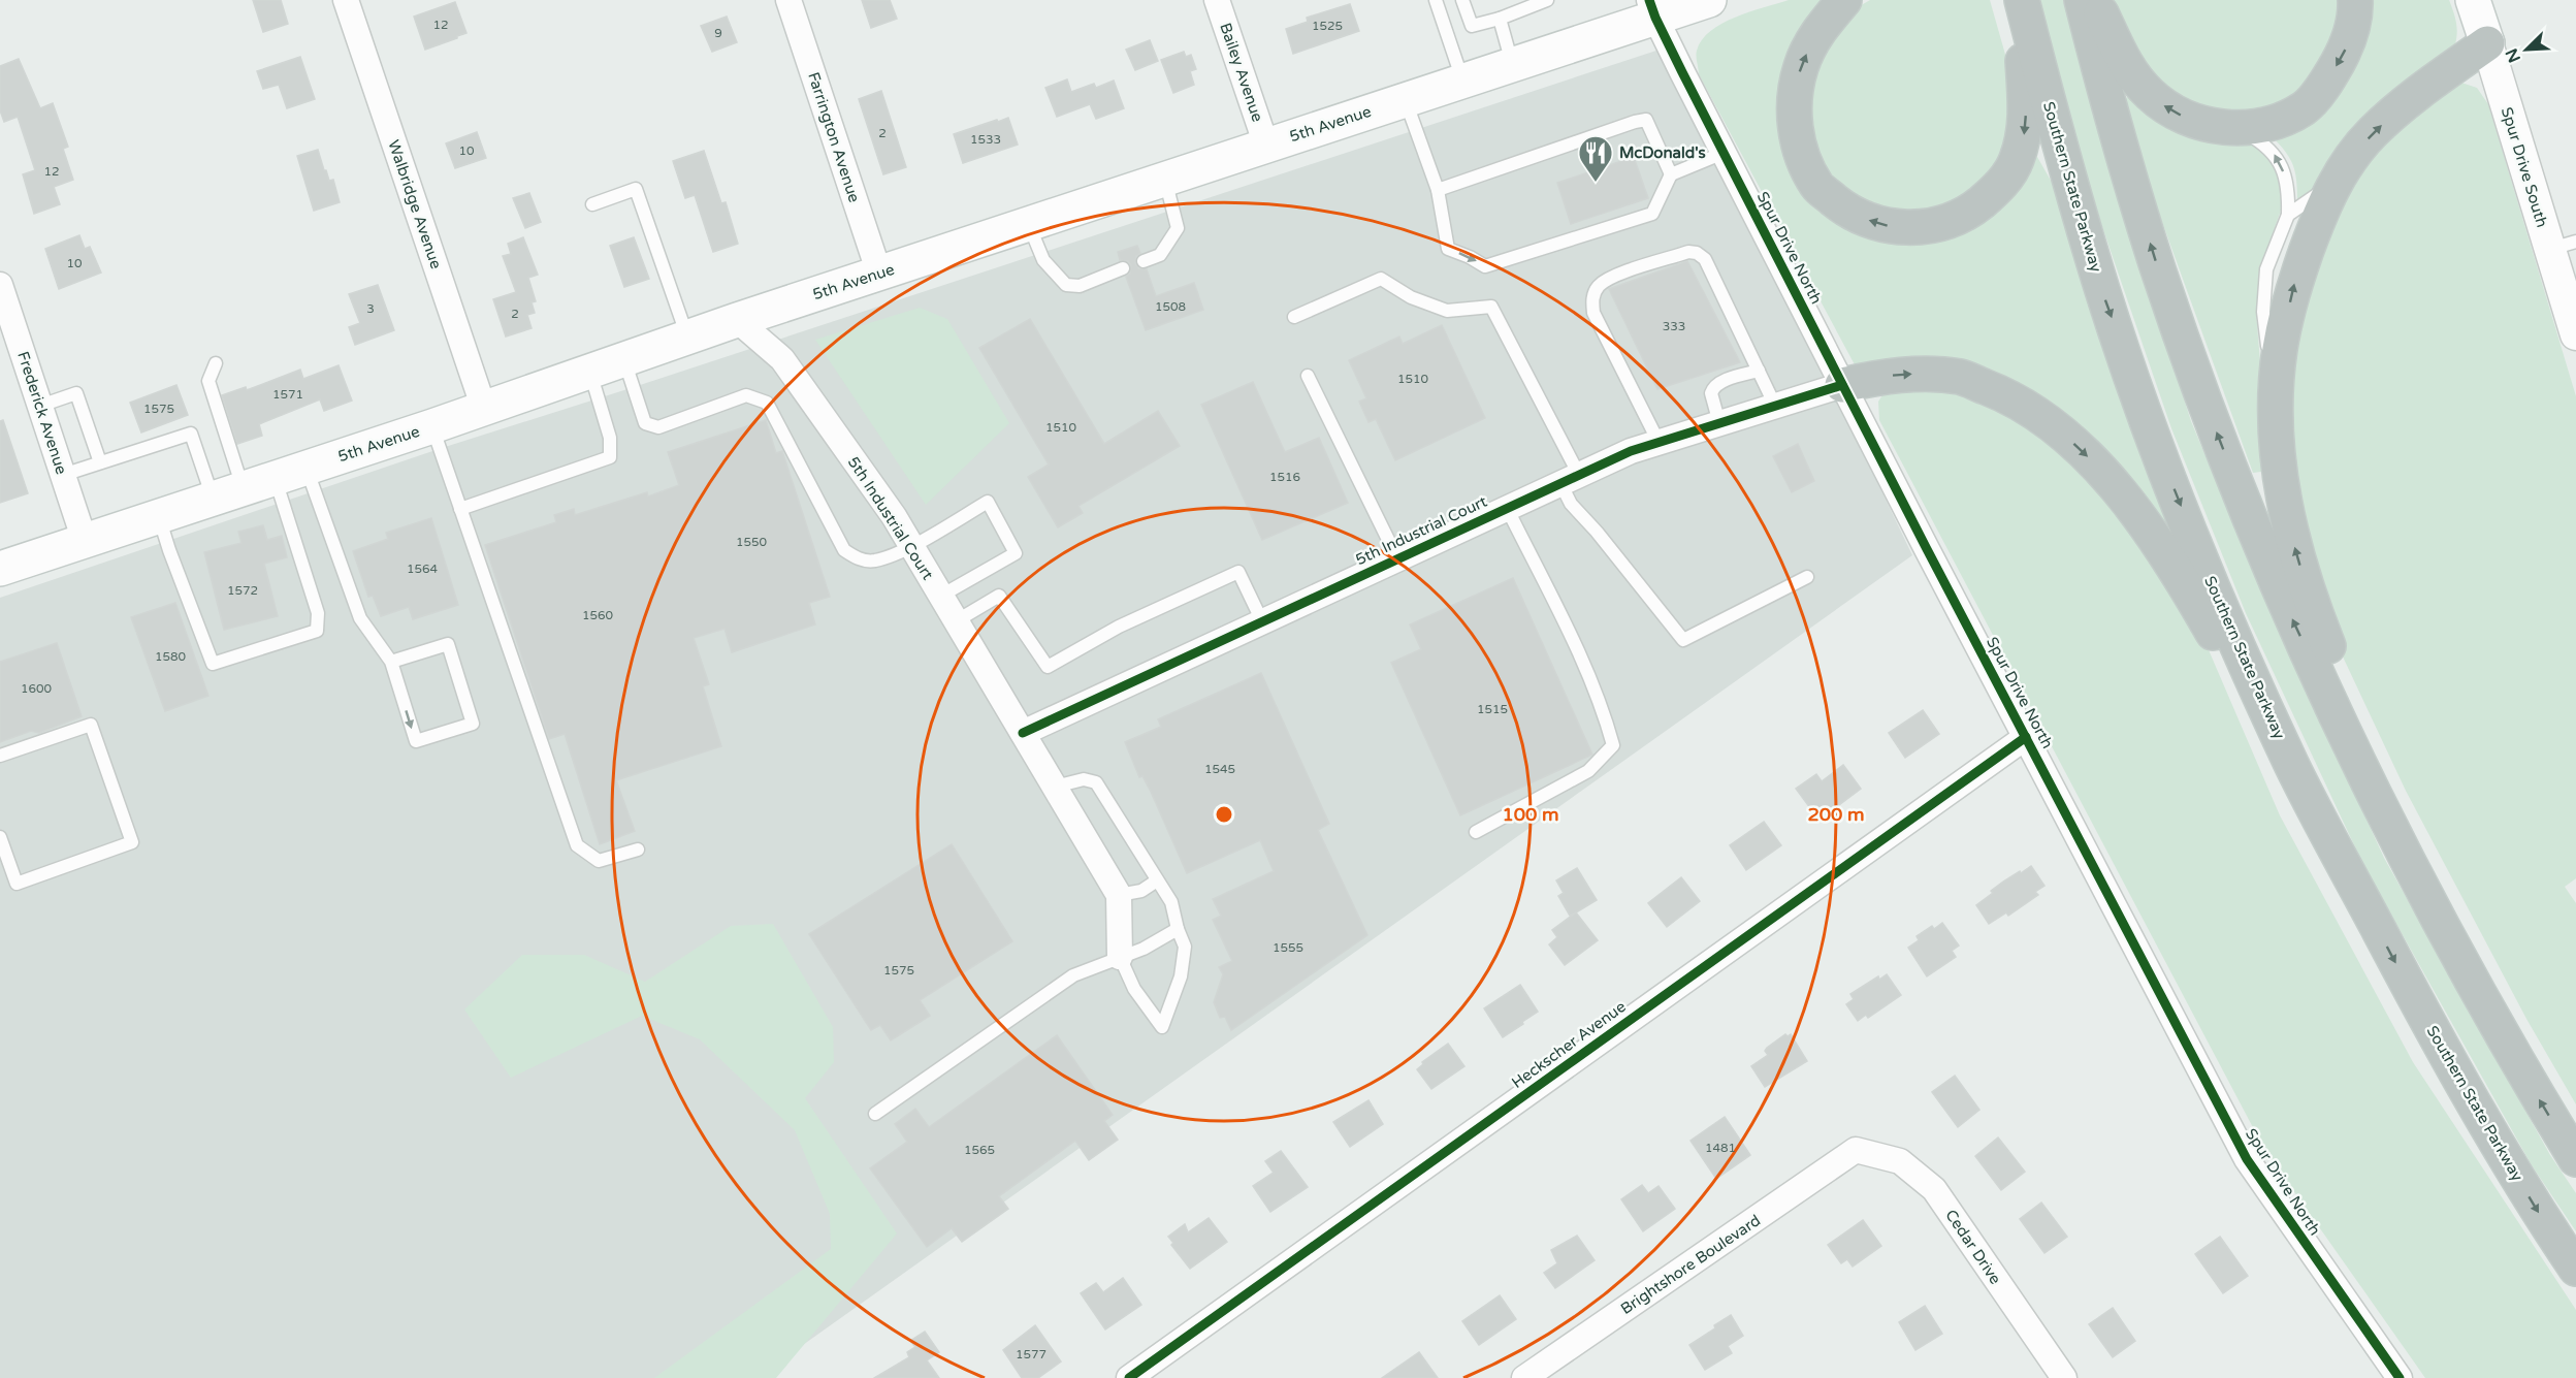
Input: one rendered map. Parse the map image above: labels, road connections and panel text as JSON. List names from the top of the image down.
{
  "streets": {
    "highway": ["Southern State Parkway"],
    "main road": ["5th Avenue", "Spur Drive South"],
    "street": [
      "Bailey Avenue",
      "Farrington Avenue",
      "Walbridge Avenue",
      "Spur Drive North",
      "Frederick Avenue",
      "5th Industrial Court",
      "Heckscher Avenue",
      "Cedar Drive",
      "Brightshore Boulevard"
    ]
  },
  "crossings": [
    ["Bailey Avenue", "5th Avenue"],
    ["5th Avenue", "Farrington Avenue"],
    ["5th Avenue", "Walbridge Avenue"],
    ["5th Avenue", "Spur Drive North"],
    ["5th Avenue", "Frederick Avenue"],
    ["5th Avenue", "5th Industrial Court"],
    ["Spur Drive North", "5th Industrial Court"],
    ["Spur Drive North", "Heckscher Avenue"],
    ["Cedar Drive", "Brightshore Boulevard"]
  ],
  "places": {
    "restaurant": ["McDonald's"]
  },
  "house_numbers": [
    "12",
    "1525",
    "9",
    "2",
    "1533",
    "10",
    "12",
    "10",
    "1508",
    "3",
    "2",
    "333",
    "1510",
    "1571",
    "1575",
    "1510",
    "1516",
    "1550",
    "1564",
    "1572",
    "1560",
    "1580",
    "1600",
    "1515",
    "1545",
    "1555",
    "1575",
    "1481",
    "1565",
    "1577"
  ],
  "north": "bottom left",
  "rings": ["100 m", "200 m"]
}
